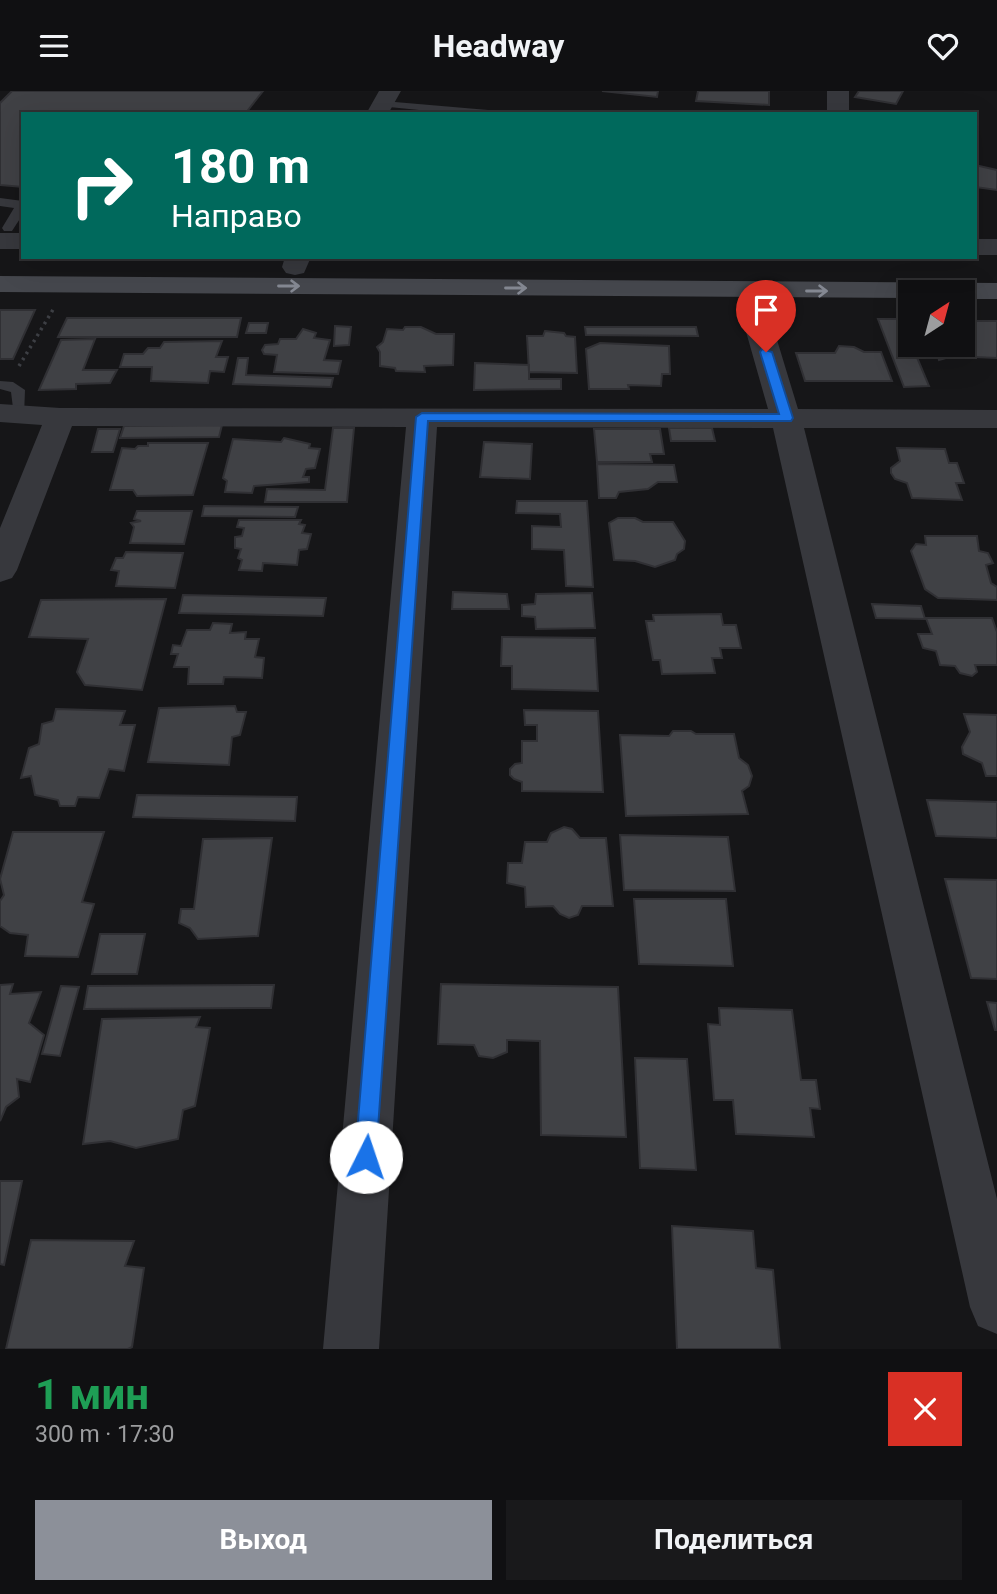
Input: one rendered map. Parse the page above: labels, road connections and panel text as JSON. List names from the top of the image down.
{
  "north": "top right",
  "page": {
    "header": "Headway",
    "turn": ["180 m", "Направо"],
    "heading": ["1 мин", "300 m · 17:30"],
    "buttons": ["Выход", "Поделиться"]
  }
}
